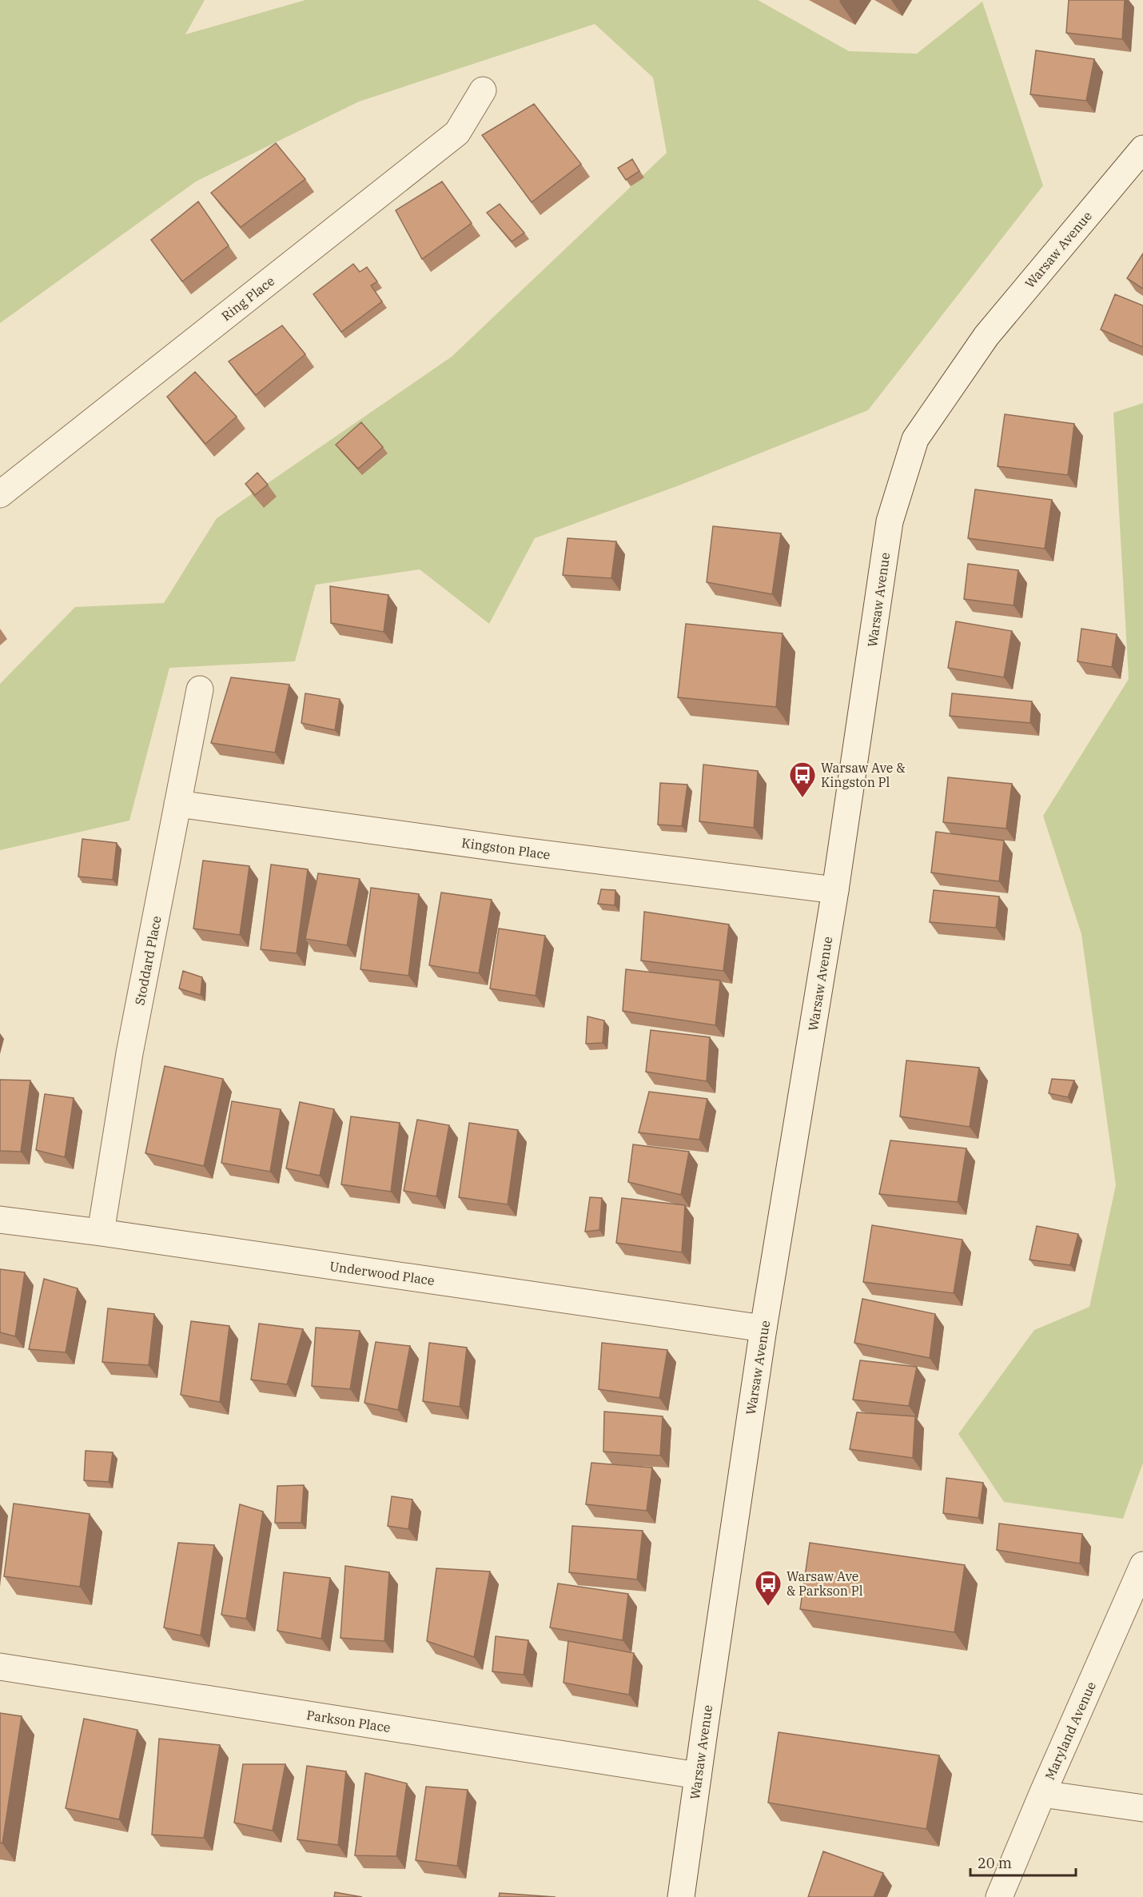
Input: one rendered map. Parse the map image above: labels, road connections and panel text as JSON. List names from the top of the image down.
{
  "streets": {
    "street": [
      "Warsaw Avenue",
      "Ring Place",
      "Kingston Place",
      "Stoddard Place",
      "Underwood Place",
      "Parkson Place",
      "Maryland Avenue"
    ]
  },
  "crossings": [
    ["Warsaw Avenue", "Kingston Place"],
    ["Warsaw Avenue", "Underwood Place"],
    ["Warsaw Avenue", "Parkson Place"],
    ["Kingston Place", "Stoddard Place"],
    ["Stoddard Place", "Underwood Place"]
  ],
  "places": {
    "bus stop": ["Warsaw Ave & Kingston Pl", "Warsaw Ave & Parkson Pl"]
  },
  "scale_bar": "20 m"
}
